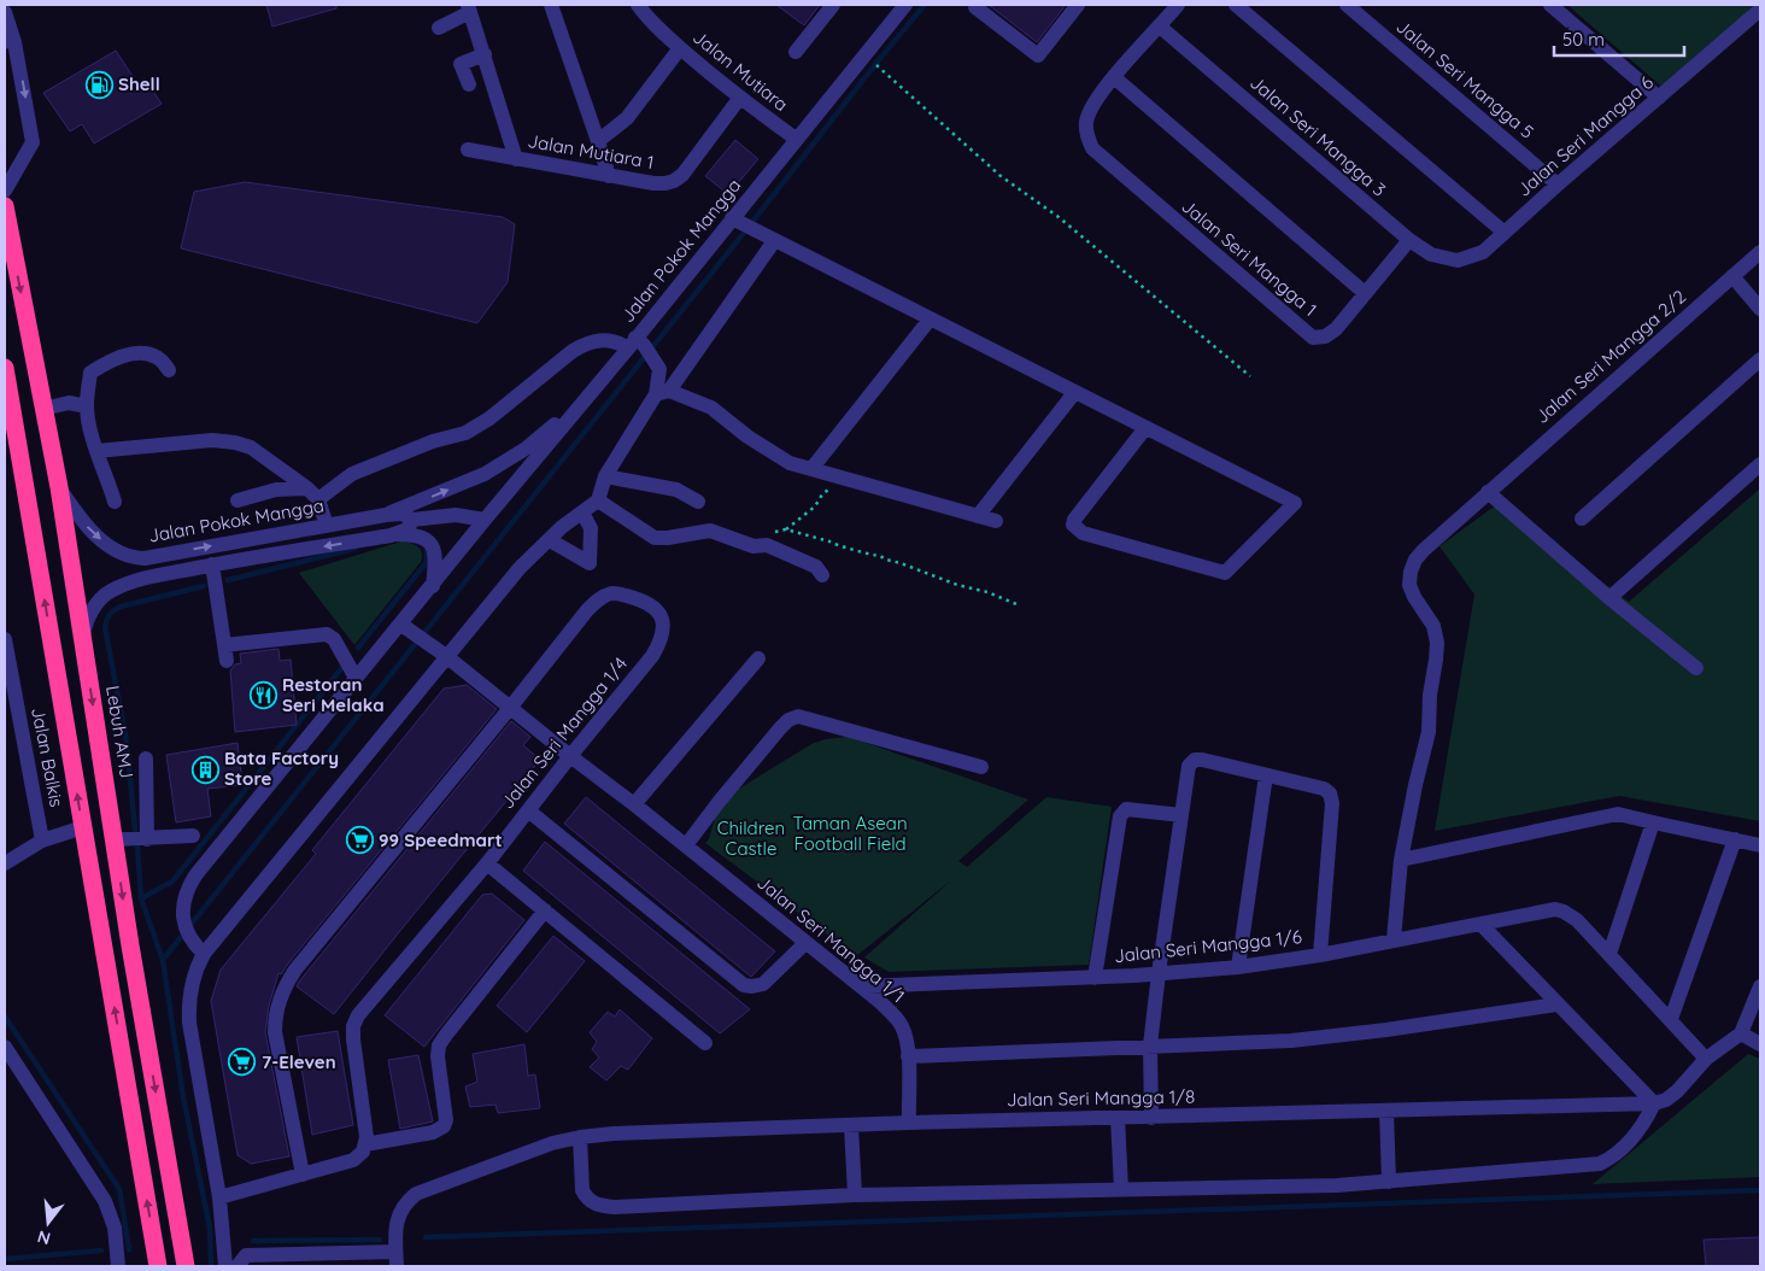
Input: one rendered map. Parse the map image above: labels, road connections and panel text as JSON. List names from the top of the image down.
{
  "streets": {
    "highway": ["Lebuh AMJ"],
    "street": [
      "Jalan Mutiara",
      "Jalan Seri Mangga 5",
      "Jalan Seri Mangga 3",
      "Jalan Seri Mangga 6",
      "Jalan Mutiara 1",
      "Jalan Pokok Mangga",
      "Jalan Seri Mangga 1",
      "Jalan Seri Mangga 2/2",
      "Jalan Seri Mangga 1/4",
      "Jalan Balkis",
      "Jalan Seri Mangga 1/1",
      "Jalan Seri Mangga 1/6",
      "Jalan Seri Mangga 1/8"
    ]
  },
  "crossings": [
    ["Jalan Mutiara", "Jalan Mutiara 1"],
    ["Jalan Mutiara", "Jalan Pokok Mangga"],
    ["Jalan Seri Mangga 5", "Jalan Seri Mangga 6"],
    ["Jalan Seri Mangga 3", "Jalan Seri Mangga 6"],
    ["Jalan Seri Mangga 3", "Jalan Seri Mangga 1"],
    ["Jalan Pokok Mangga", "Lebuh AMJ"],
    ["Jalan Pokok Mangga", "Jalan Seri Mangga 1/1"],
    ["Jalan Seri Mangga 2/2", "Jalan Seri Mangga 1/6"],
    ["Jalan Seri Mangga 1/4", "Jalan Seri Mangga 1/1"],
    ["Jalan Seri Mangga 1/1", "Jalan Seri Mangga 1/6"],
    ["Jalan Seri Mangga 1/1", "Jalan Seri Mangga 1/8"]
  ],
  "parks": ["Taman Asean Football Field", "Children Castle"],
  "places": {
    "fuel station": ["Shell"],
    "restaurant": ["Restoran Seri Melaka"],
    "building": ["Bata Factory Store"],
    "supermarket": ["99 Speedmart", "7-Eleven"]
  },
  "scale_bar": "50 m",
  "north": "bottom"
}
